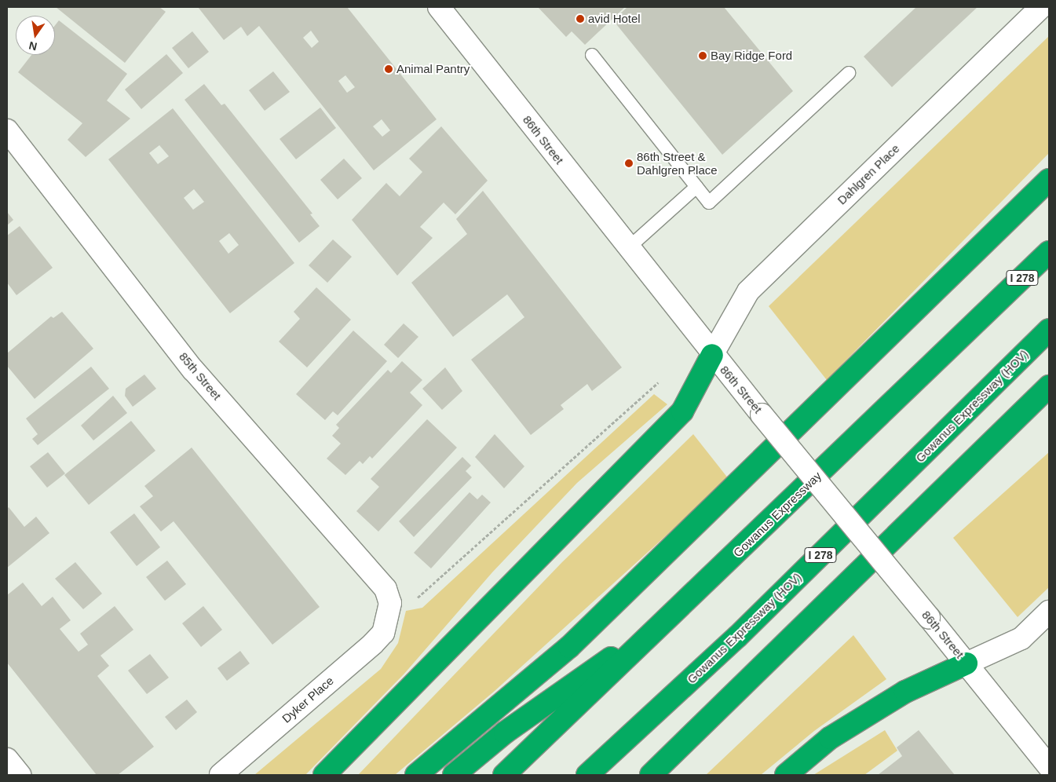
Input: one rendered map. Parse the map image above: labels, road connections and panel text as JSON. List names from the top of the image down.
{
  "streets": {
    "highway": ["I 278", "Gowanus Expressway (HOV)", "Gowanus Expressway"],
    "main road": [
      "86th Street",
      "Dahlgren Place",
      "85th Street",
      "Dyker Place"
    ]
  },
  "crossings": [
    ["86th Street", "Dahlgren Place"],
    ["85th Street", "Dyker Place"]
  ],
  "places": [
    "avid Hotel",
    "Bay Ridge Ford",
    "Animal Pantry",
    "86th Street & Dahlgren Place"
  ],
  "north": "bottom"
}
